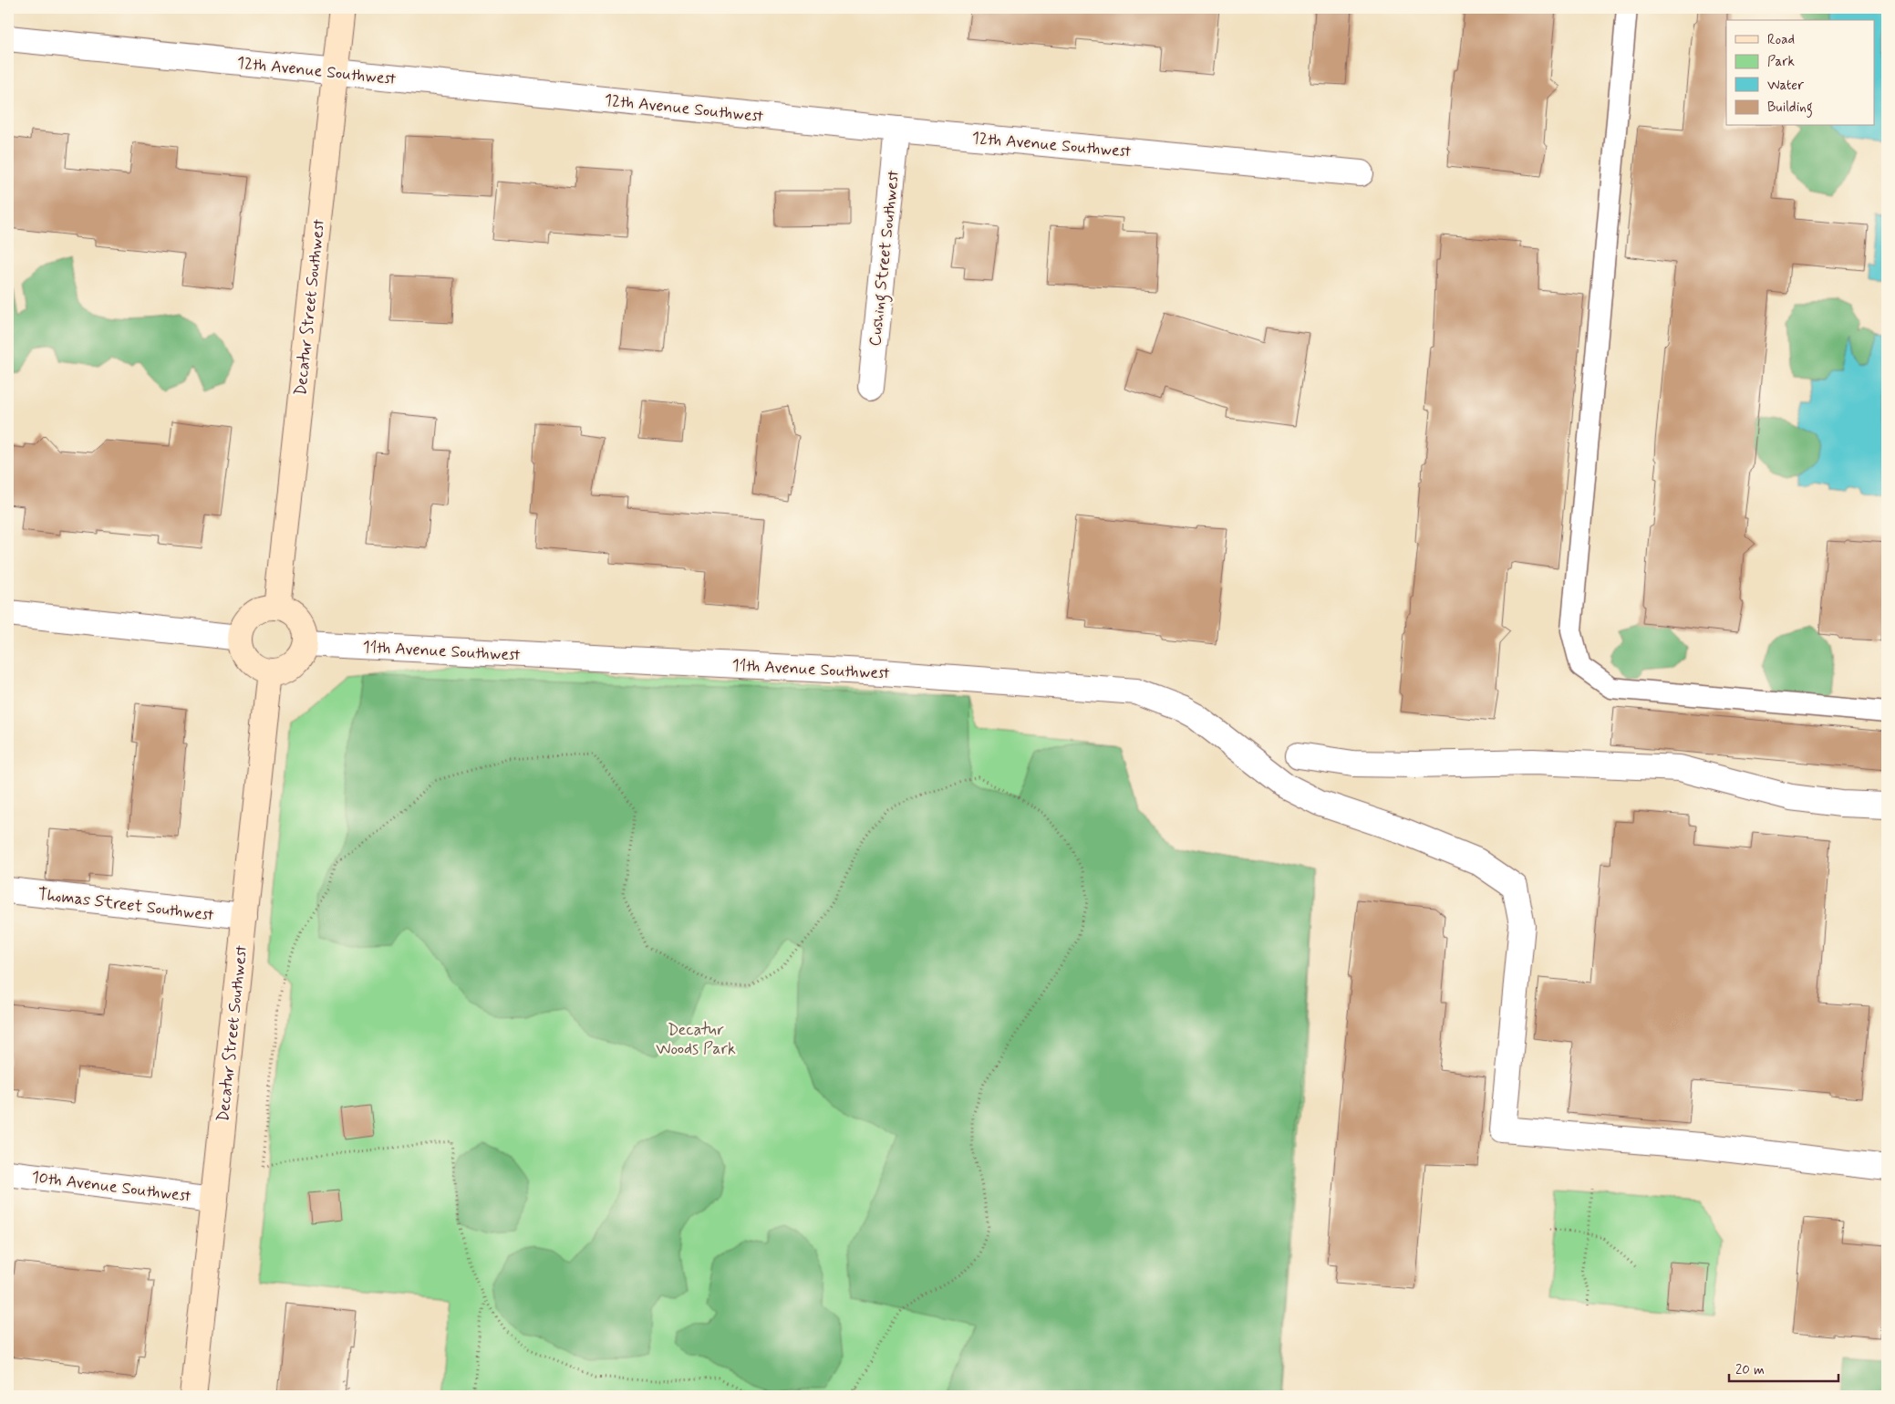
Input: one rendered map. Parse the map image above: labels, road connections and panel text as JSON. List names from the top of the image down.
{
  "streets": {
    "street": [
      "12th Avenue Southwest",
      "Cushing Street Southwest",
      "Decatur Street Southwest",
      "11th Avenue Southwest",
      "Thomas Street Southwest",
      "10th Avenue Southwest"
    ]
  },
  "crossings": [
    ["12th Avenue Southwest", "Cushing Street Southwest"],
    ["12th Avenue Southwest", "Decatur Street Southwest"],
    ["Decatur Street Southwest", "11th Avenue Southwest"],
    ["Decatur Street Southwest", "Thomas Street Southwest"],
    ["Decatur Street Southwest", "10th Avenue Southwest"]
  ],
  "parks": ["Decatur Woods Park"],
  "legend": [
    "Road",
    "Park",
    "Water",
    "Building"
  ],
  "scale_bar": "20 m"
}
